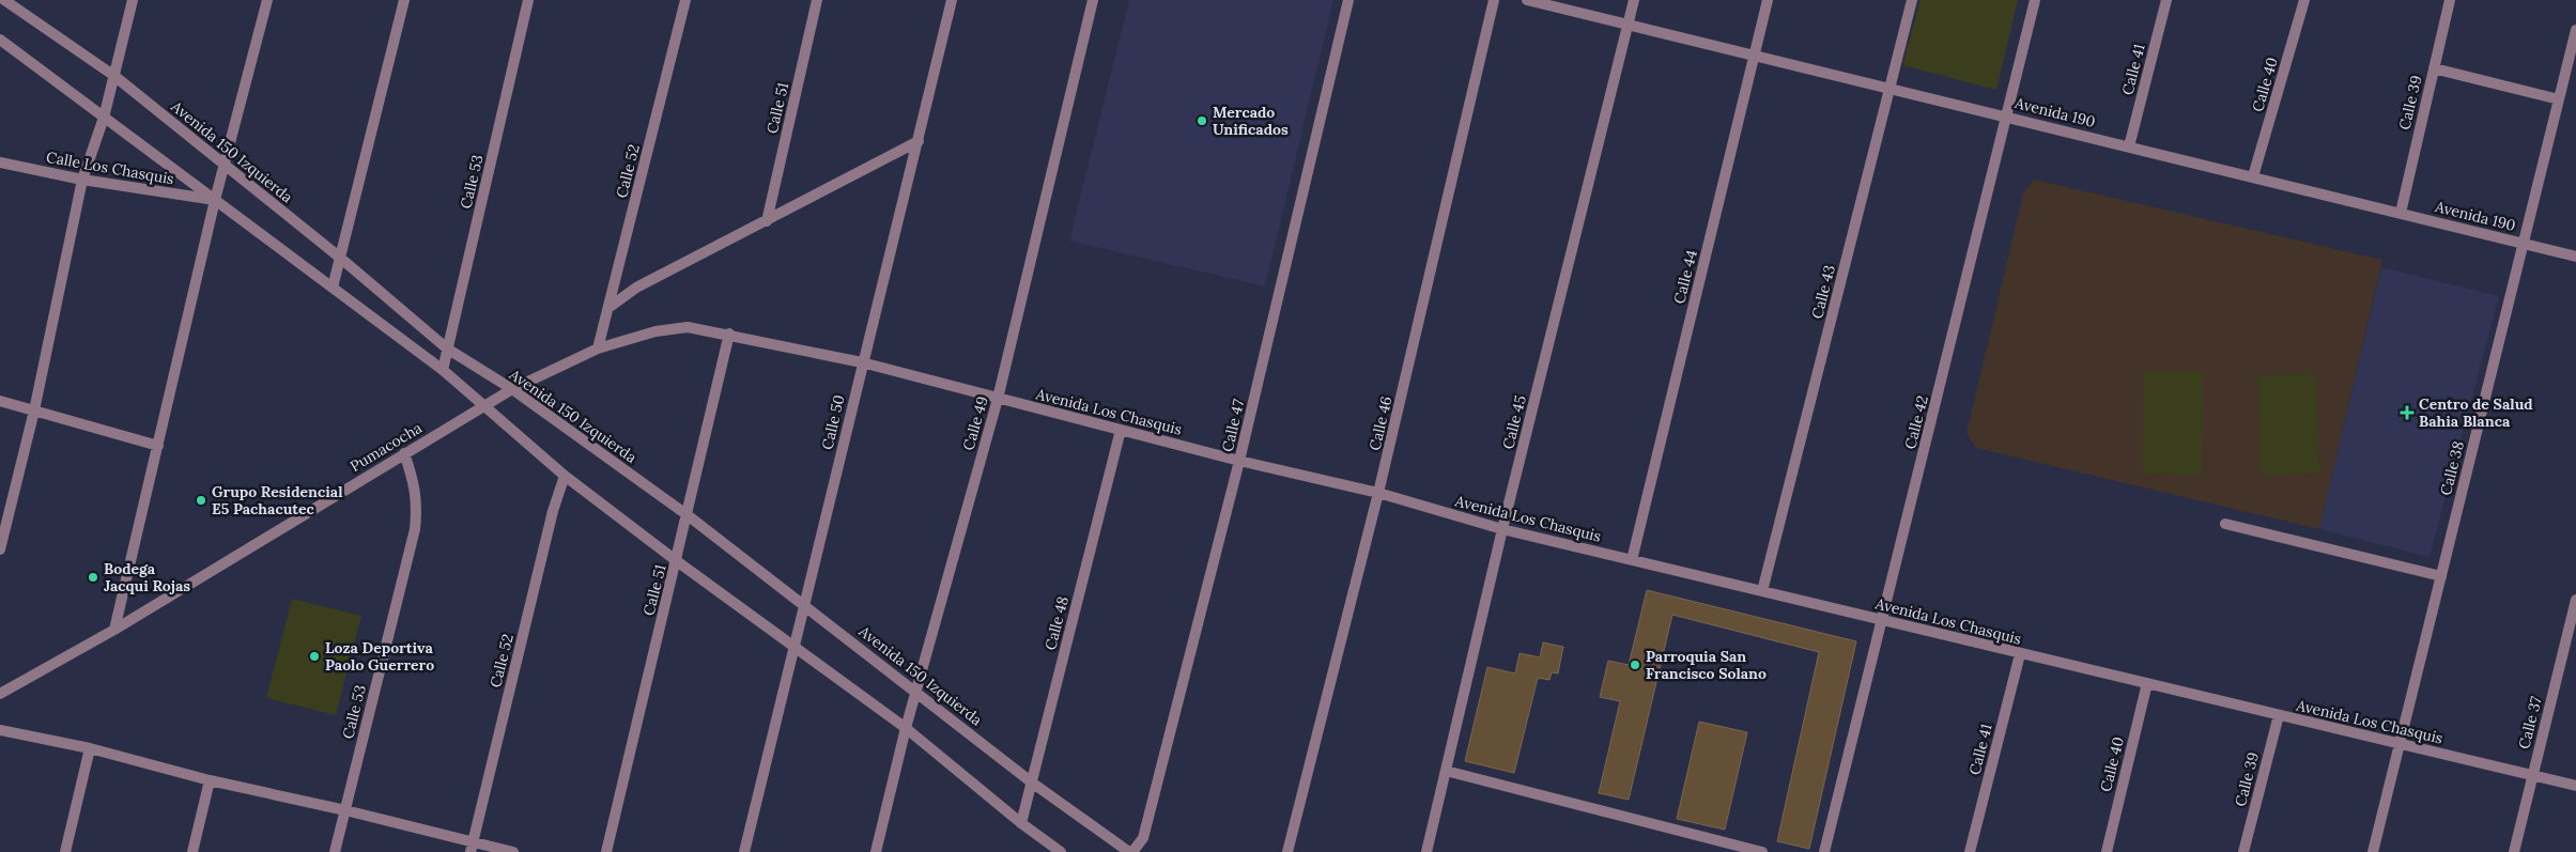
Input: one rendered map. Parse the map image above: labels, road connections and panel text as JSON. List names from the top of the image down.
{
  "streets": {
    "street": [
      "Calle 41",
      "Calle 40",
      "Calle 39",
      "Calle 51",
      "Avenida 190",
      "Avenida 150 Izquierda",
      "Calle Los Chasquis",
      "Calle 52",
      "Calle 53",
      "Calle 44",
      "Calle 43",
      "Avenida Los Chasquis",
      "Calle 50",
      "Calle 45",
      "Calle 42",
      "Calle 49",
      "Calle 46",
      "Calle 47",
      "Pumacocha",
      "Calle 38",
      "Calle 48",
      "Calle 37"
    ]
  },
  "crossings": [
    ["Calle 41", "Avenida 190"],
    ["Calle 41", "Avenida Los Chasquis"],
    ["Calle 40", "Avenida 190"],
    ["Calle 40", "Avenida Los Chasquis"],
    ["Calle 39", "Avenida 190"],
    ["Calle 39", "Avenida Los Chasquis"],
    ["Calle 51", "Avenida 150 Izquierda"],
    ["Calle 51", "Avenida Los Chasquis"],
    ["Avenida 190", "Calle 44"],
    ["Avenida 190", "Calle 43"],
    ["Avenida 190", "Calle 45"],
    ["Avenida 190", "Calle 42"],
    ["Avenida 190", "Calle 38"],
    ["Avenida 150 Izquierda", "Calle 53"],
    ["Avenida 150 Izquierda", "Avenida Los Chasquis"],
    ["Avenida 150 Izquierda", "Calle 50"],
    ["Avenida 150 Izquierda", "Calle 49"],
    ["Avenida 150 Izquierda", "Calle 47"],
    ["Avenida 150 Izquierda", "Calle 48"],
    ["Calle 52", "Avenida Los Chasquis"],
    ["Calle 53", "Pumacocha"],
    ["Calle 44", "Avenida Los Chasquis"],
    ["Calle 43", "Avenida Los Chasquis"],
    ["Avenida Los Chasquis", "Calle 50"],
    ["Avenida Los Chasquis", "Calle 45"],
    ["Avenida Los Chasquis", "Calle 42"],
    ["Avenida Los Chasquis", "Calle 49"],
    ["Avenida Los Chasquis", "Calle 46"],
    ["Avenida Los Chasquis", "Calle 47"],
    ["Avenida Los Chasquis", "Pumacocha"],
    ["Avenida Los Chasquis", "Calle 38"],
    ["Avenida Los Chasquis", "Calle 48"],
    ["Avenida Los Chasquis", "Calle 37"]
  ],
  "places": {
    "other": [
      "Mercado Unificados",
      "Grupo Residencial E5 Pachacutec",
      "Bodega Jacqui Rojas",
      "Loza Deportiva Paolo Guerrero",
      "Parroquia San Francisco Solano"
    ],
    "health": ["Centro de Salud Bahia Blanca"]
  }
}
